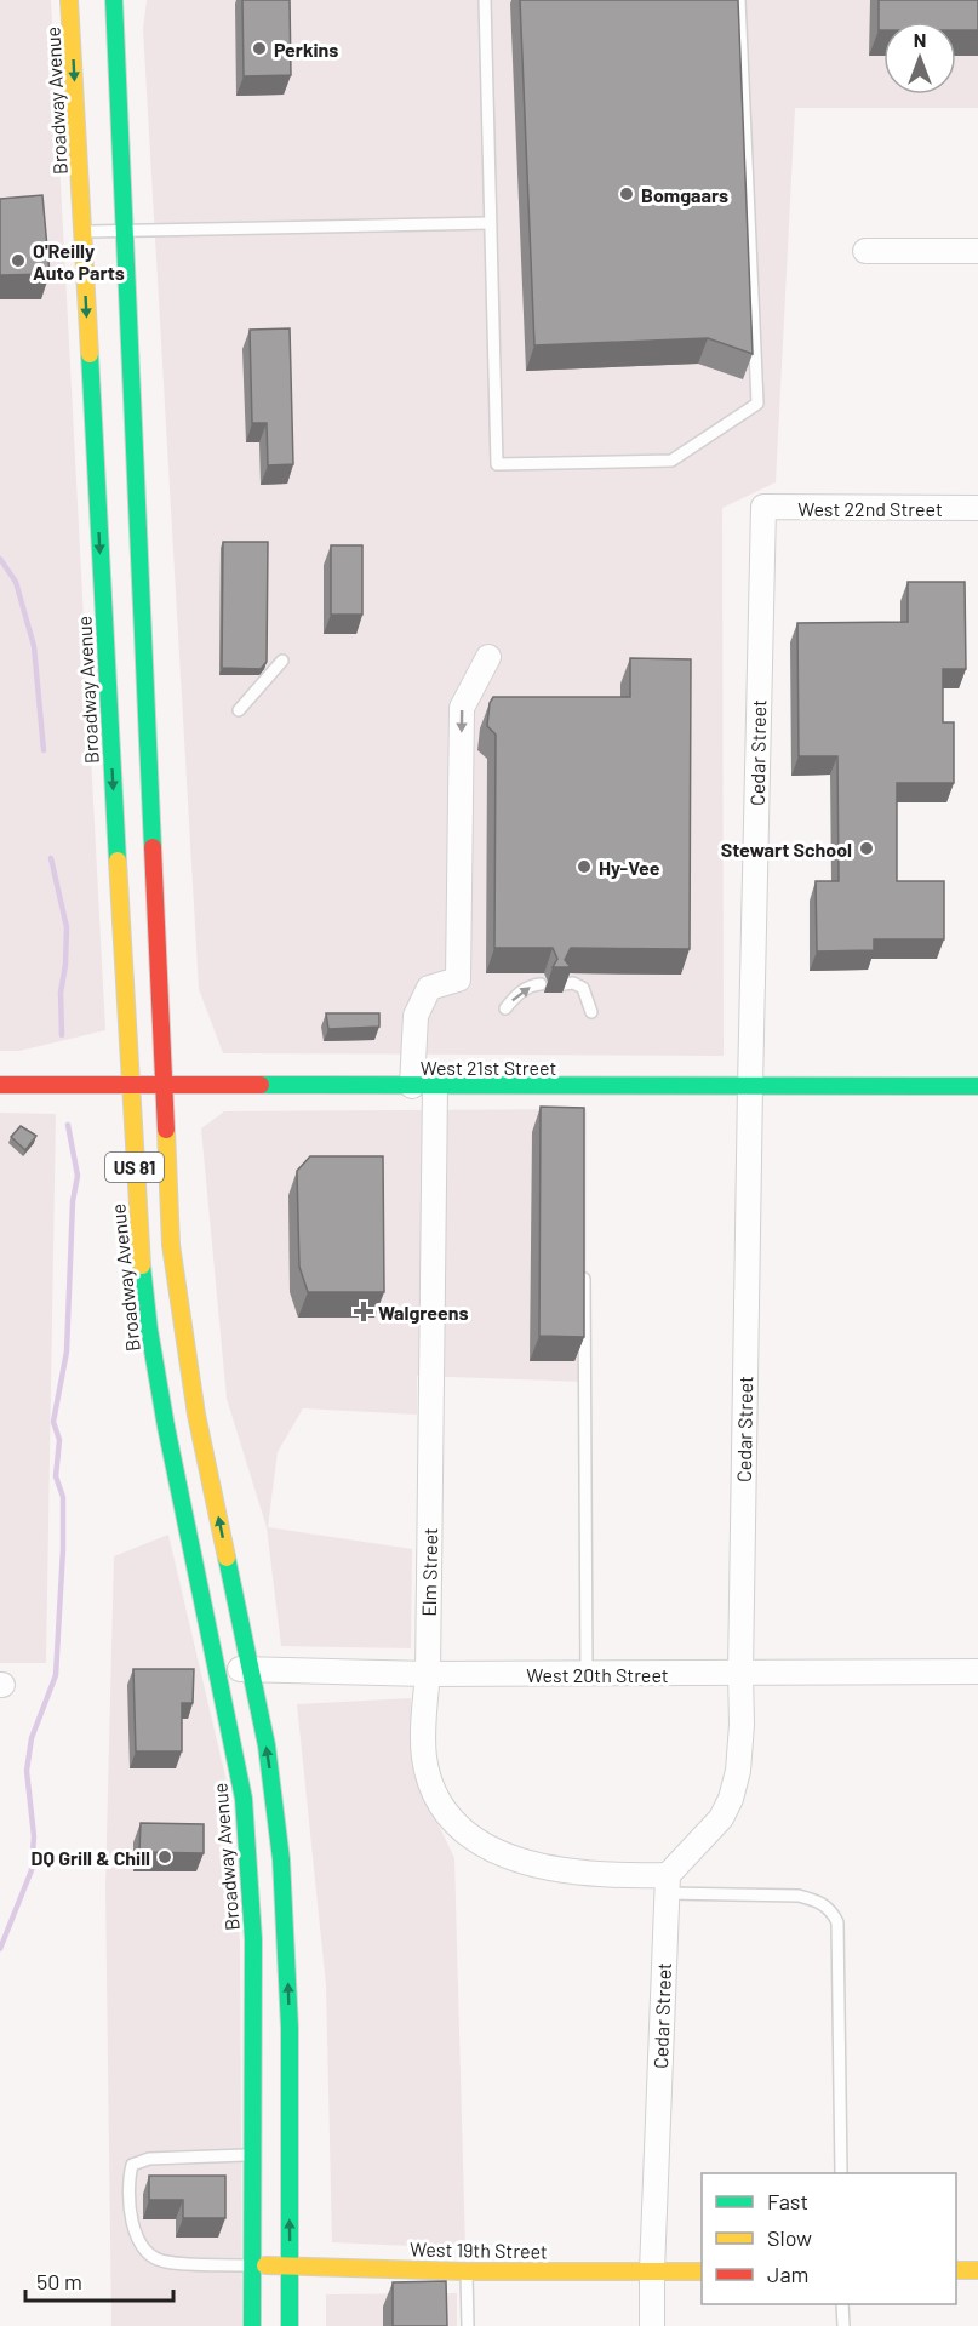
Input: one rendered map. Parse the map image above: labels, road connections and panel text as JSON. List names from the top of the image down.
{
  "streets": {
    "main road": [
      "Broadway Avenue",
      "West 21st Street",
      "US 81",
      "West 19th Street"
    ],
    "street": [
      "West 22nd Street",
      "Cedar Street",
      "Elm Street",
      "West 20th Street"
    ]
  },
  "crossings": [
    ["Broadway Avenue", "West 21st Street"],
    ["Broadway Avenue", "West 20th Street"],
    ["Broadway Avenue", "West 19th Street"],
    ["West 22nd Street", "Cedar Street"],
    ["Cedar Street", "West 21st Street"],
    ["Cedar Street", "Elm Street"],
    ["Cedar Street", "West 20th Street"],
    ["Cedar Street", "West 19th Street"],
    ["West 21st Street", "Elm Street"],
    ["Elm Street", "West 20th Street"]
  ],
  "places": {
    "other": [
      "Perkins",
      "Bomgaars",
      "O'Reilly Auto Parts",
      "Stewart School",
      "Hy-Vee",
      "DQ Grill & Chill"
    ],
    "health": ["Walgreens"]
  },
  "legend": ["Fast", "Slow", "Jam"],
  "scale_bar": "50 m",
  "north": "top"
}
